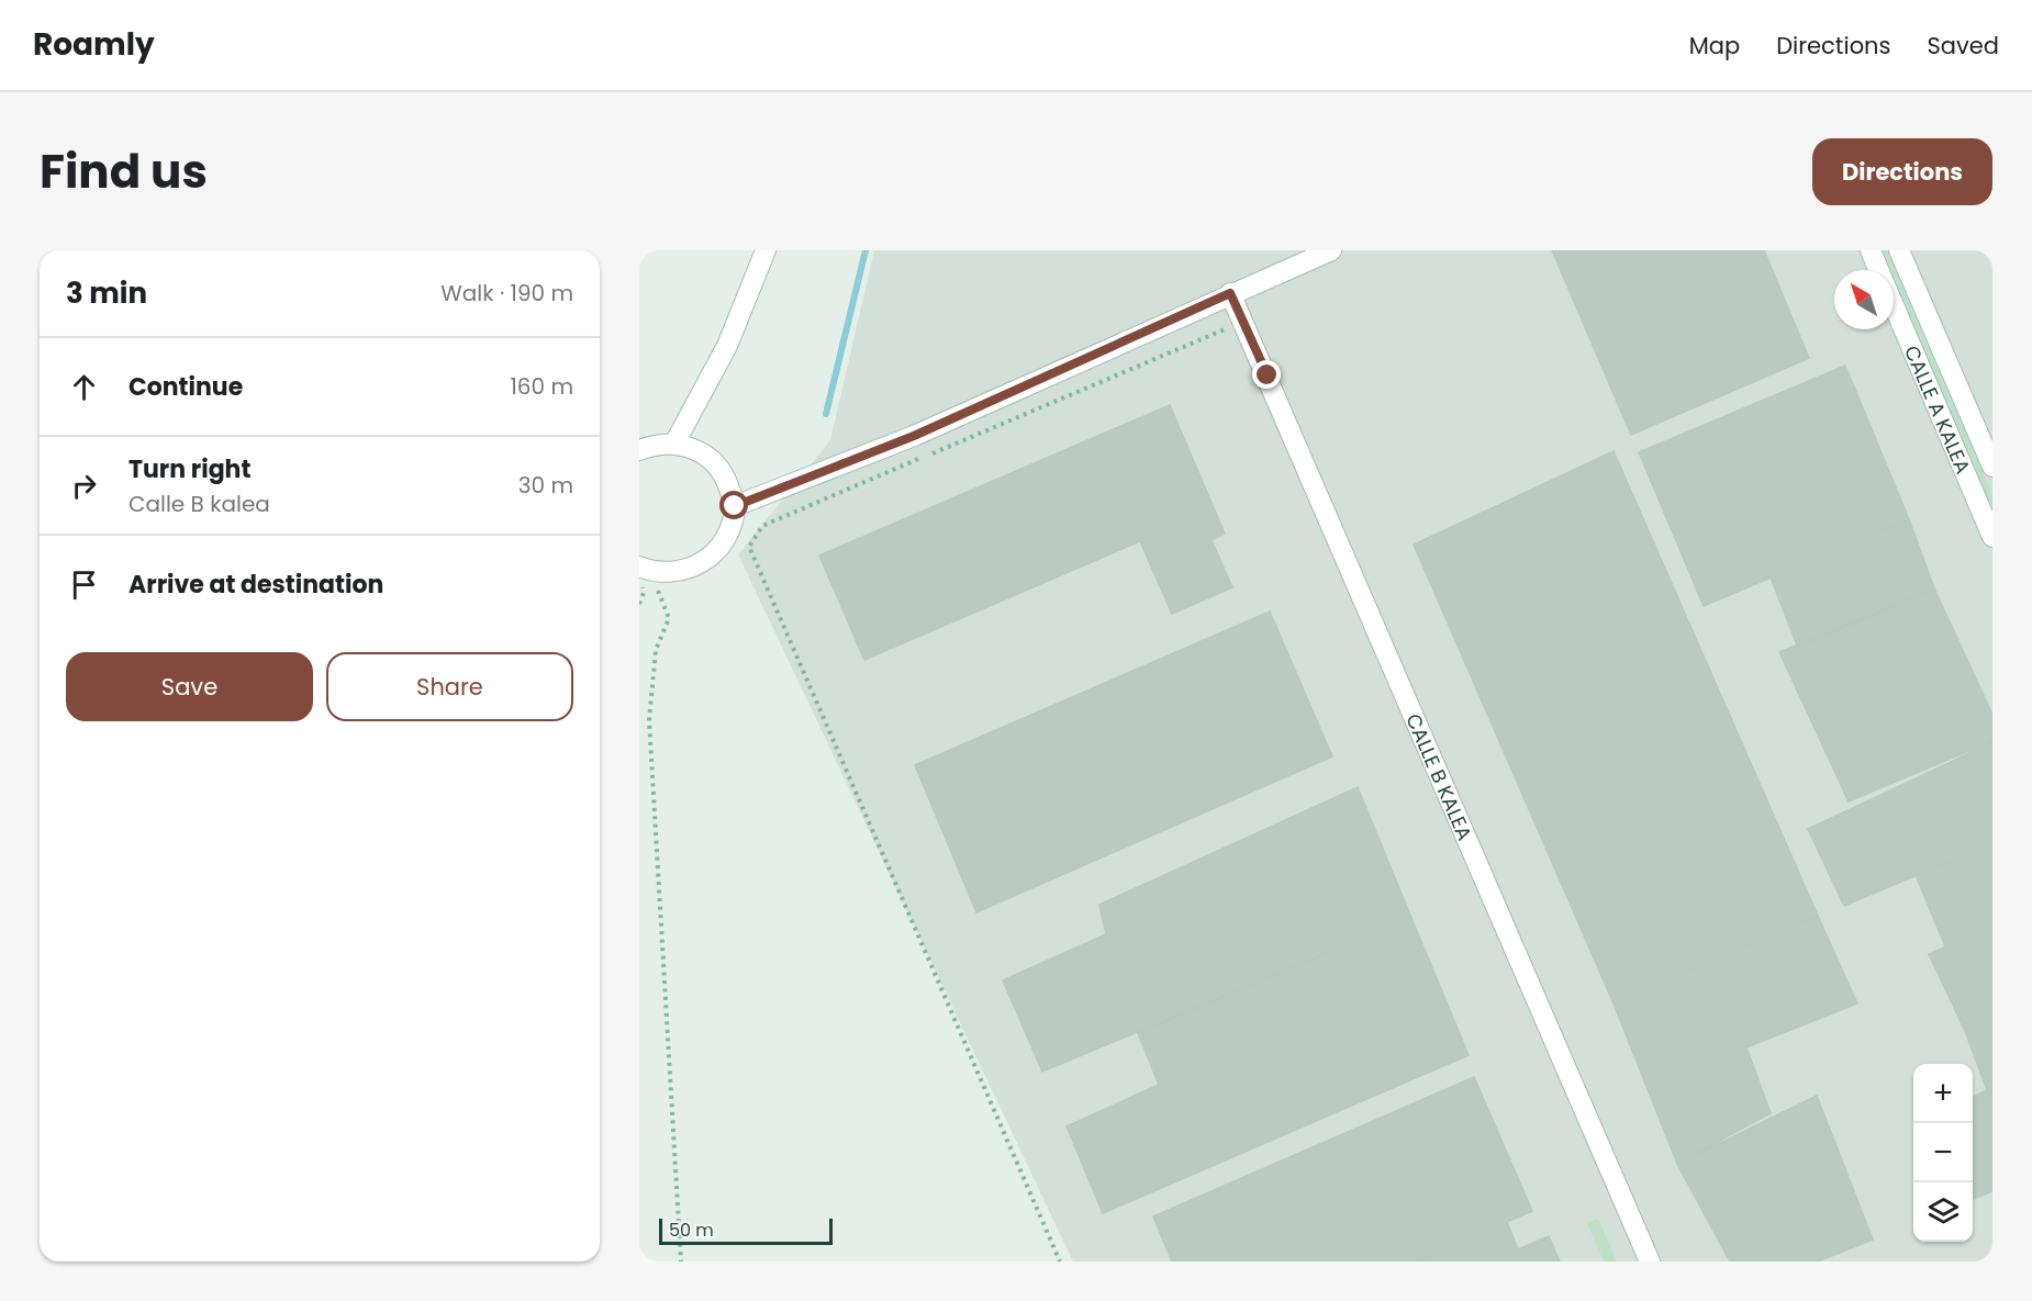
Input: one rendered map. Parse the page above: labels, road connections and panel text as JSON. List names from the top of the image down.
{
  "streets": {
    "street": ["CALLE A KALEA", "CALLE B KALEA"]
  },
  "scale_bar": "50 m",
  "north": "top left",
  "page": {
    "header": "Roamly",
    "nav": ["Map", "Directions", "Saved"],
    "title": "Find us",
    "buttons": [
      "Directions",
      ["Save", "Share"]
    ],
    "heading": ["3 min", "Walk · 190 m"],
    "list": [
      ["Continue", "160 m"],
      ["Turn right", "Calle B kalea", "30 m"],
      "Arrive at destination"
    ],
    "map_buttons": ["+", "−"],
    "scale": "50 m"
  }
}
